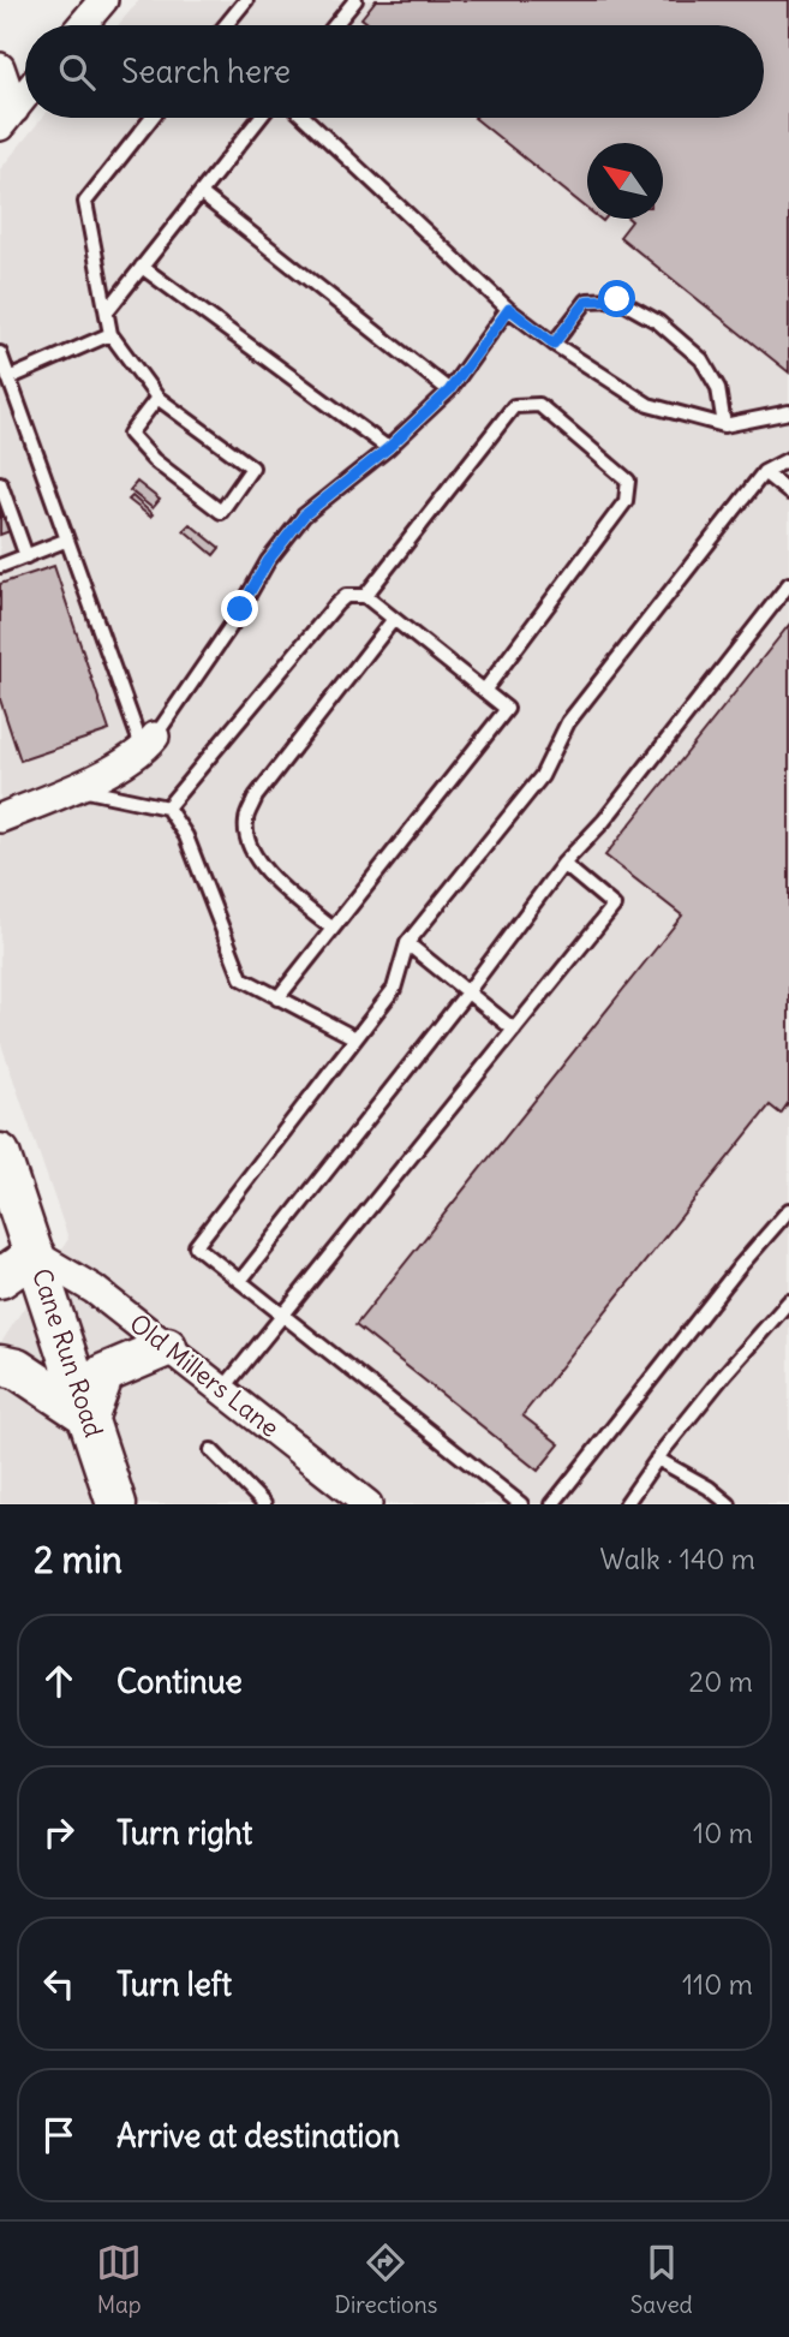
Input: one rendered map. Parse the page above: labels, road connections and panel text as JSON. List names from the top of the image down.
{
  "streets": {
    "main road": ["Cane Run Road"],
    "street": ["Old Millers Lane"]
  },
  "crossings": [
    ["Cane Run Road", "Old Millers Lane"]
  ],
  "north": "top left",
  "page": {
    "search": "Search here",
    "heading": ["2 min", "Walk · 140 m"],
    "list": [
      ["Continue", "20 m"],
      ["Turn right", "10 m"],
      ["Turn left", "110 m"],
      "Arrive at destination"
    ],
    "nav": ["Map", "Directions", "Saved"]
  }
}
